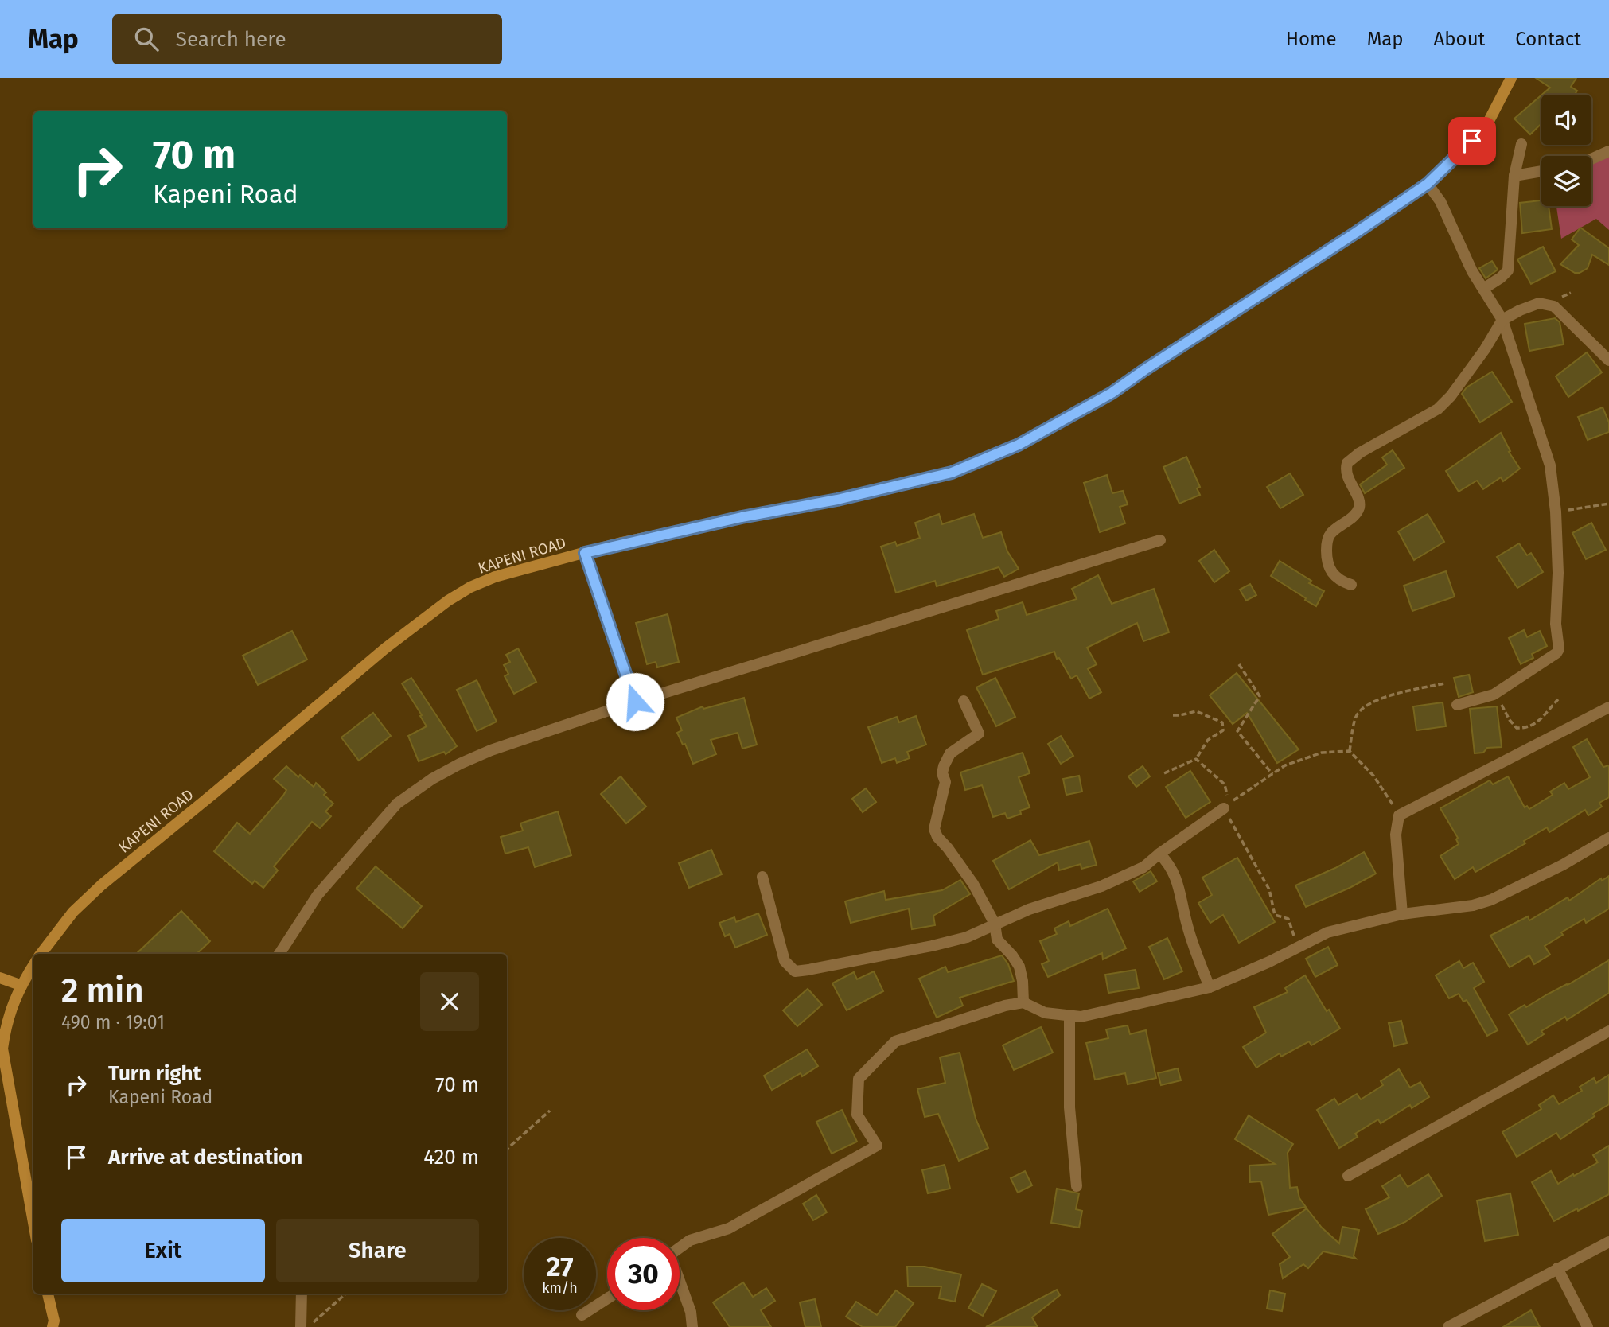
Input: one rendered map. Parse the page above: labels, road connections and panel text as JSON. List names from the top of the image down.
{
  "streets": {
    "main road": ["KAPENI ROAD"]
  },
  "page": {
    "header": "Map",
    "search": "Search here",
    "nav": [
      "Home",
      "Map",
      "About",
      "Contact"
    ],
    "turn": ["70 m", "Kapeni Road"],
    "heading": ["2 min", "490 m · 19:01"],
    "list": [
      {
        "name": "Turn right",
        "note": "Kapeni Road",
        "value": "70 m"
      },
      {
        "name": "Arrive at destination",
        "value": "420 m"
      }
    ],
    "buttons": ["Exit", "Share"],
    "speed": "27 km/h",
    "limit": "30"
  }
}
